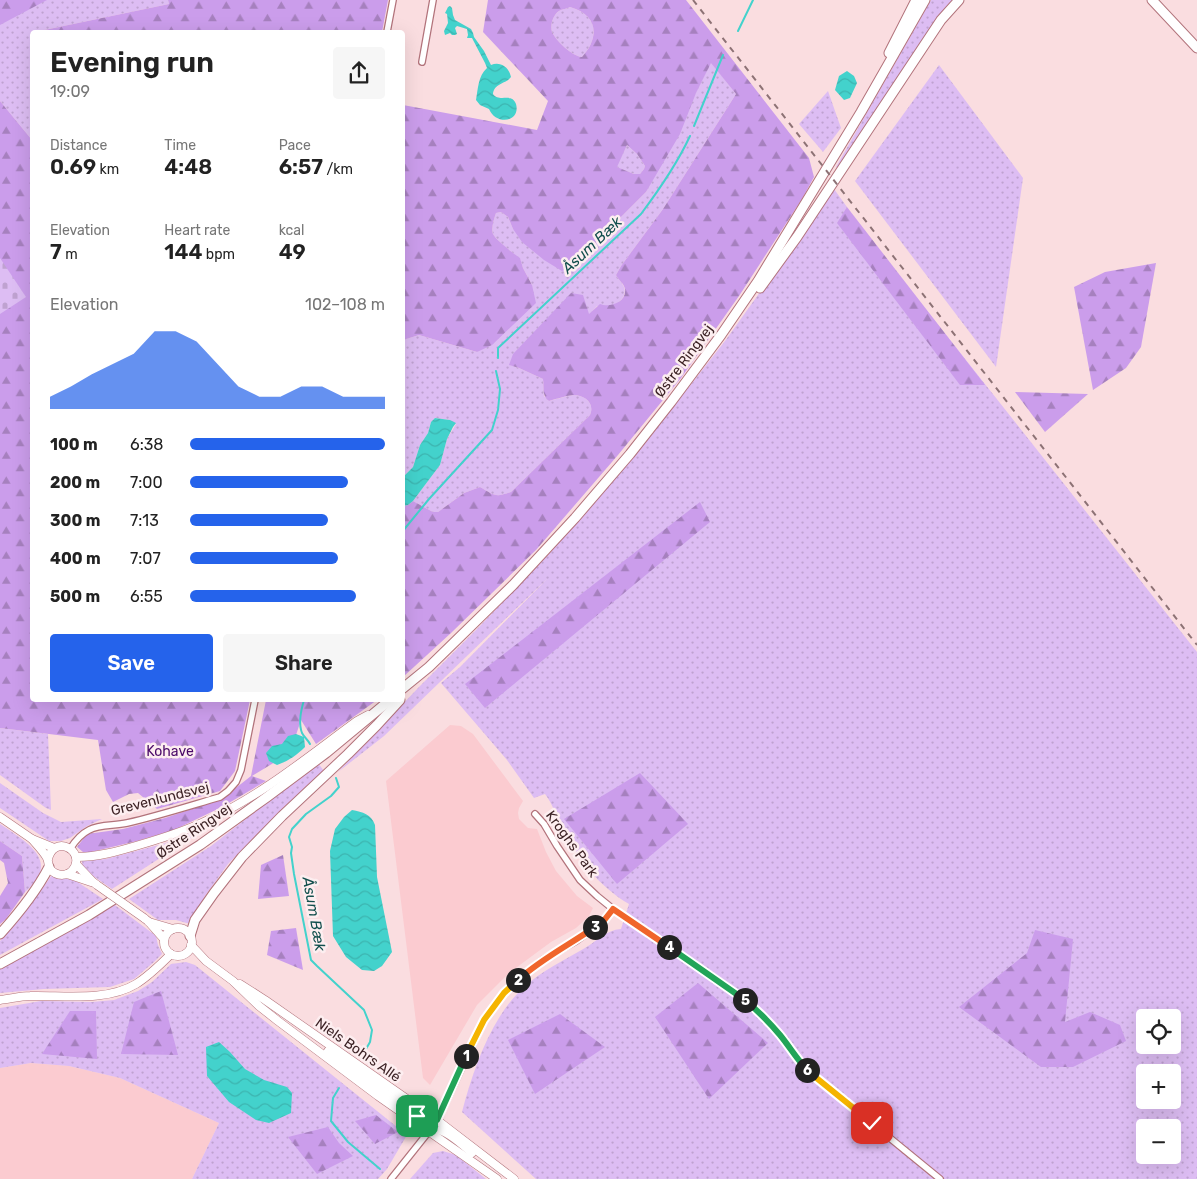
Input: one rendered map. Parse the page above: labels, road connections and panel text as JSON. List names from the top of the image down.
{
  "streets": {
    "main road": ["Østre Ringvej"],
    "street": ["Grevenlundsvej", "Kroghs Park", "Niels Bohrs Allé"]
  },
  "water": ["Åsum Bæk"],
  "parks": ["Kohave"],
  "page": {
    "heading": ["Evening run", "19:09"],
    "stats": [
      ["Distance", "0.69 km"],
      ["Time", "4:48"],
      ["Pace", "6:57 /km"],
      ["Elevation", "7 m"],
      ["Heart rate", "144 bpm"],
      ["kcal", "49"]
    ],
    "chart": ["Elevation", "102–108 m"],
    "list": [
      {
        "name": "100 m",
        "note": "6:38"
      },
      {
        "name": "200 m",
        "note": "7:00"
      },
      {
        "name": "300 m",
        "note": "7:13"
      },
      {
        "name": "400 m",
        "note": "7:07"
      },
      {
        "name": "500 m",
        "note": "6:55"
      }
    ],
    "buttons": ["Save", "Share"],
    "pins": [
      "3",
      "4",
      "2",
      "5",
      "1",
      "6"
    ],
    "map_buttons": ["+", "−"]
  }
}
